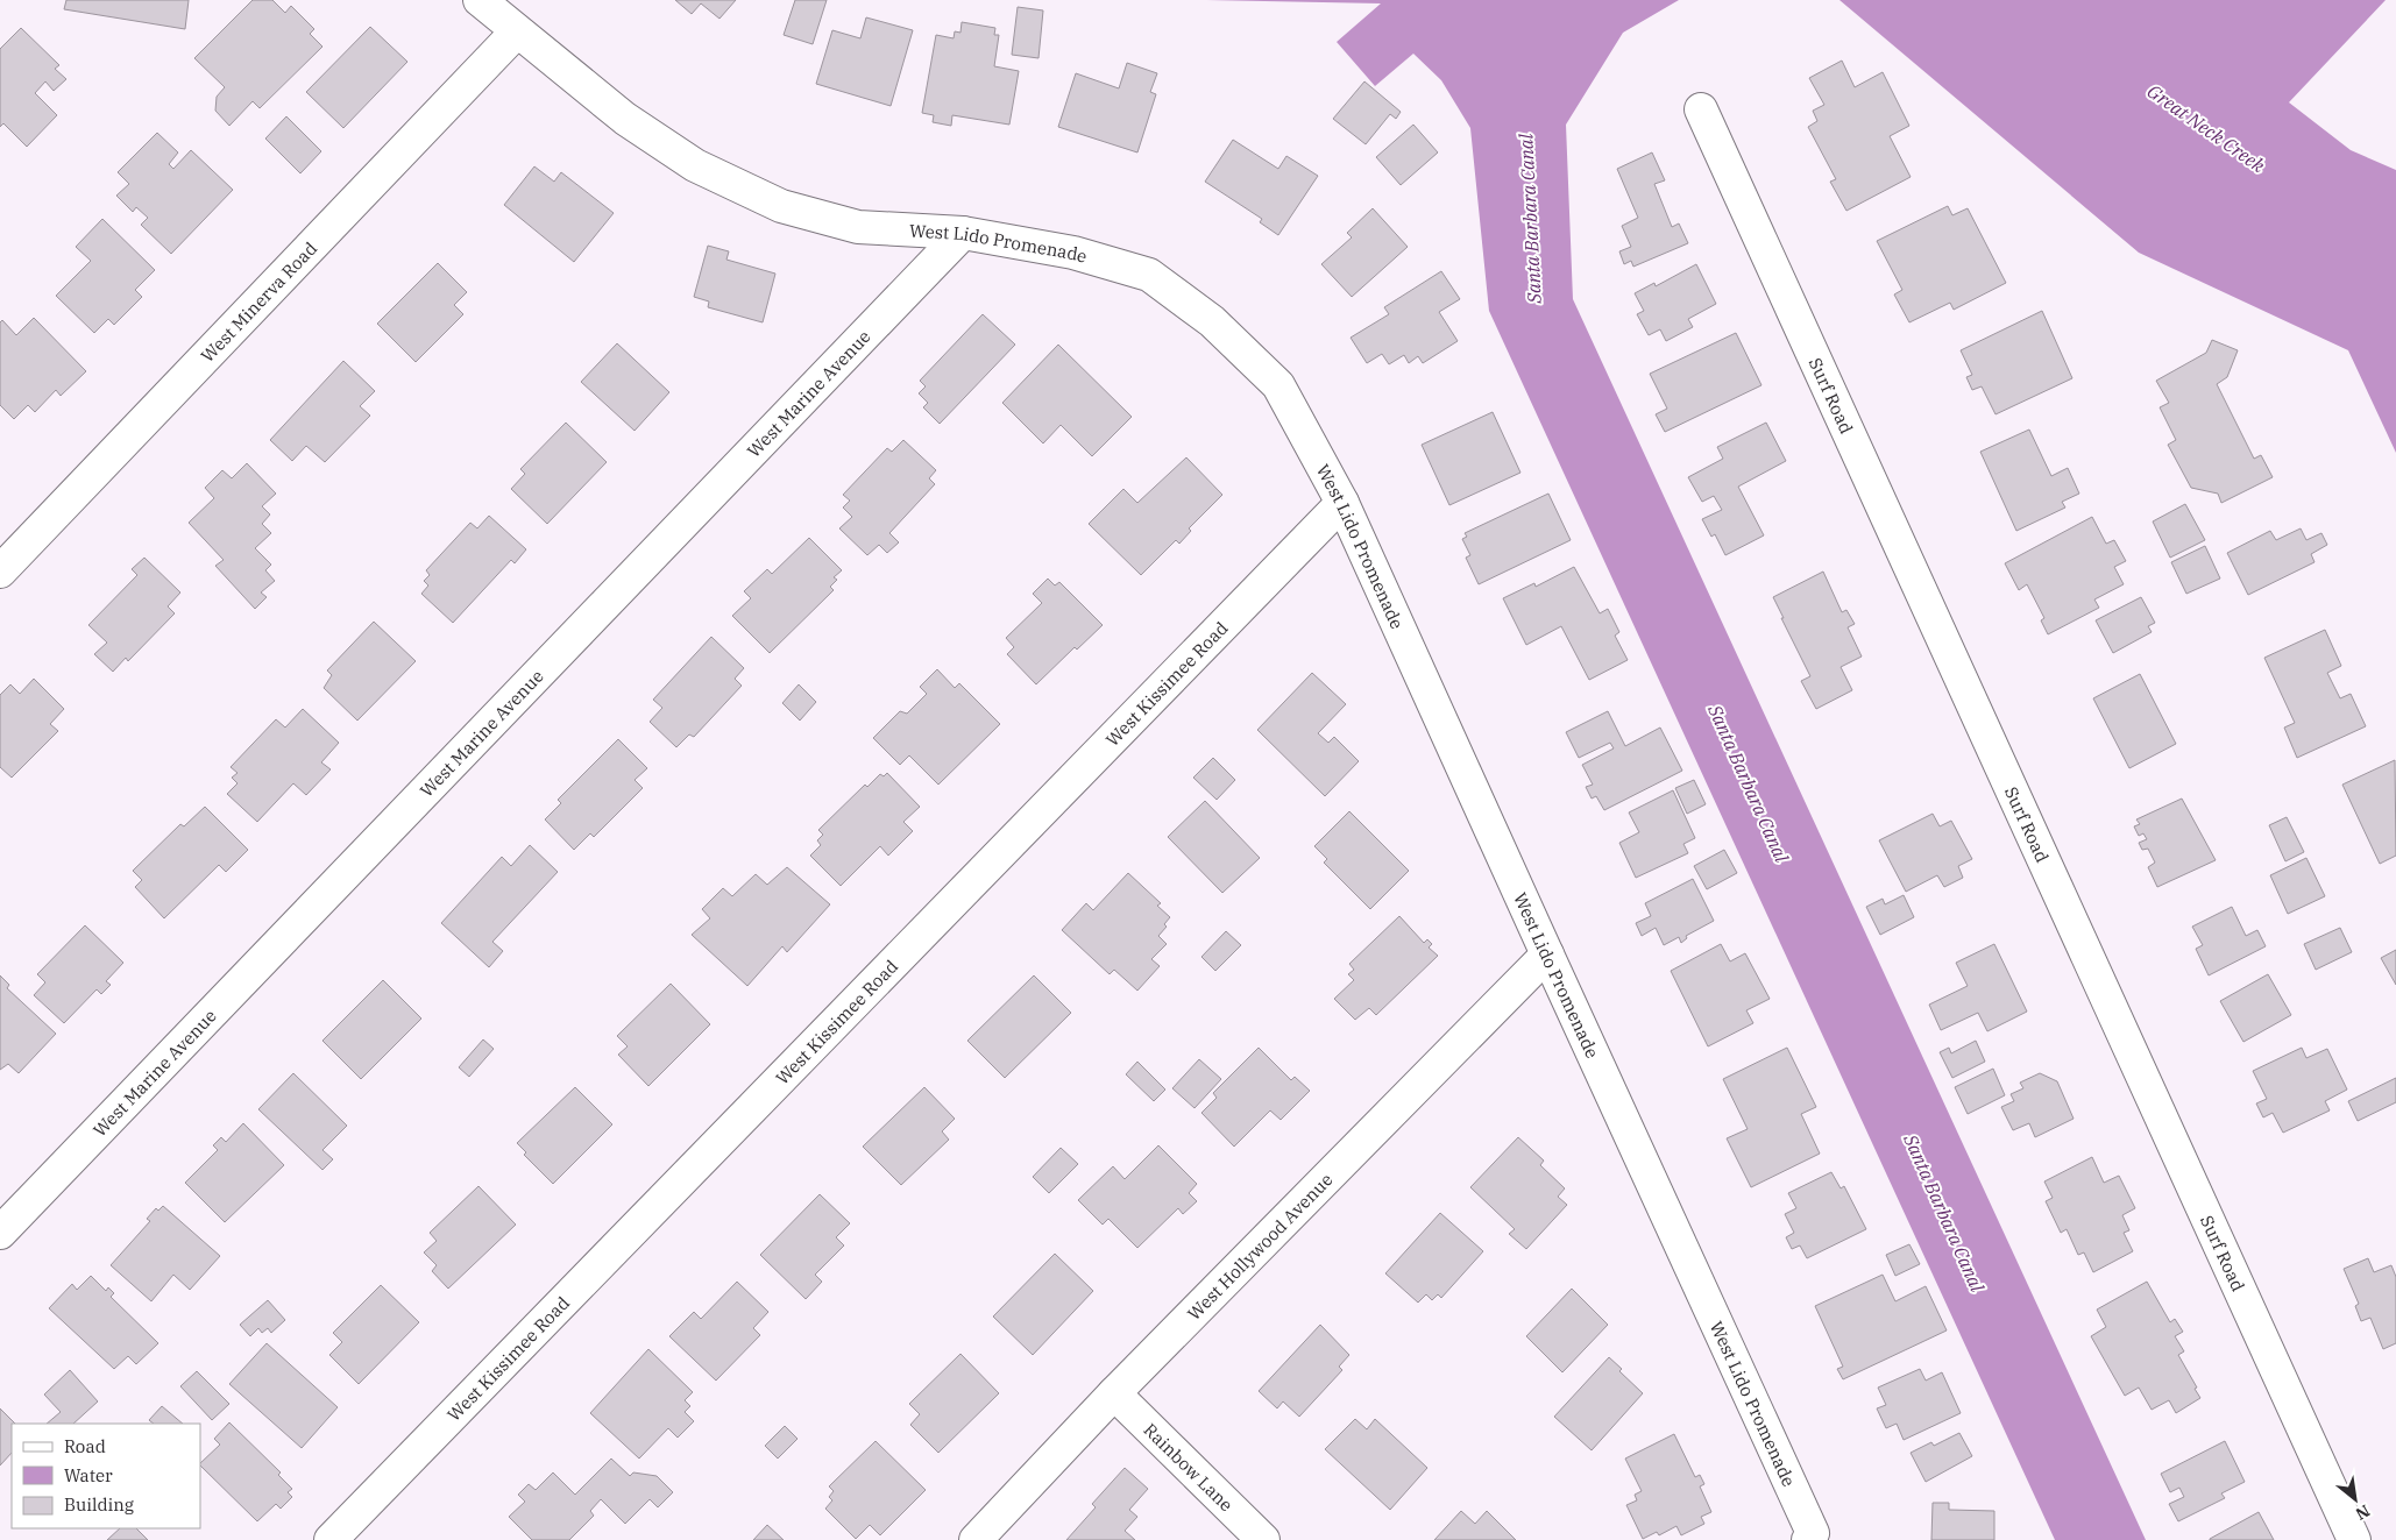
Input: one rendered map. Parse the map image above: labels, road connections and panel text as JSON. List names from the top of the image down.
{
  "streets": {
    "street": [
      "West Lido Promenade",
      "West Minerva Road",
      "West Marine Avenue",
      "Surf Road",
      "West Kissimee Road",
      "West Hollywood Avenue",
      "Rainbow Lane"
    ]
  },
  "crossings": [
    ["West Lido Promenade", "West Minerva Road"],
    ["West Lido Promenade", "West Marine Avenue"],
    ["West Lido Promenade", "West Kissimee Road"],
    ["West Lido Promenade", "West Hollywood Avenue"],
    ["West Hollywood Avenue", "Rainbow Lane"]
  ],
  "water": ["Great Neck Creek", "Santa Barbara Canal"],
  "legend": ["Road", "Water", "Building"],
  "north": "bottom right"
}
